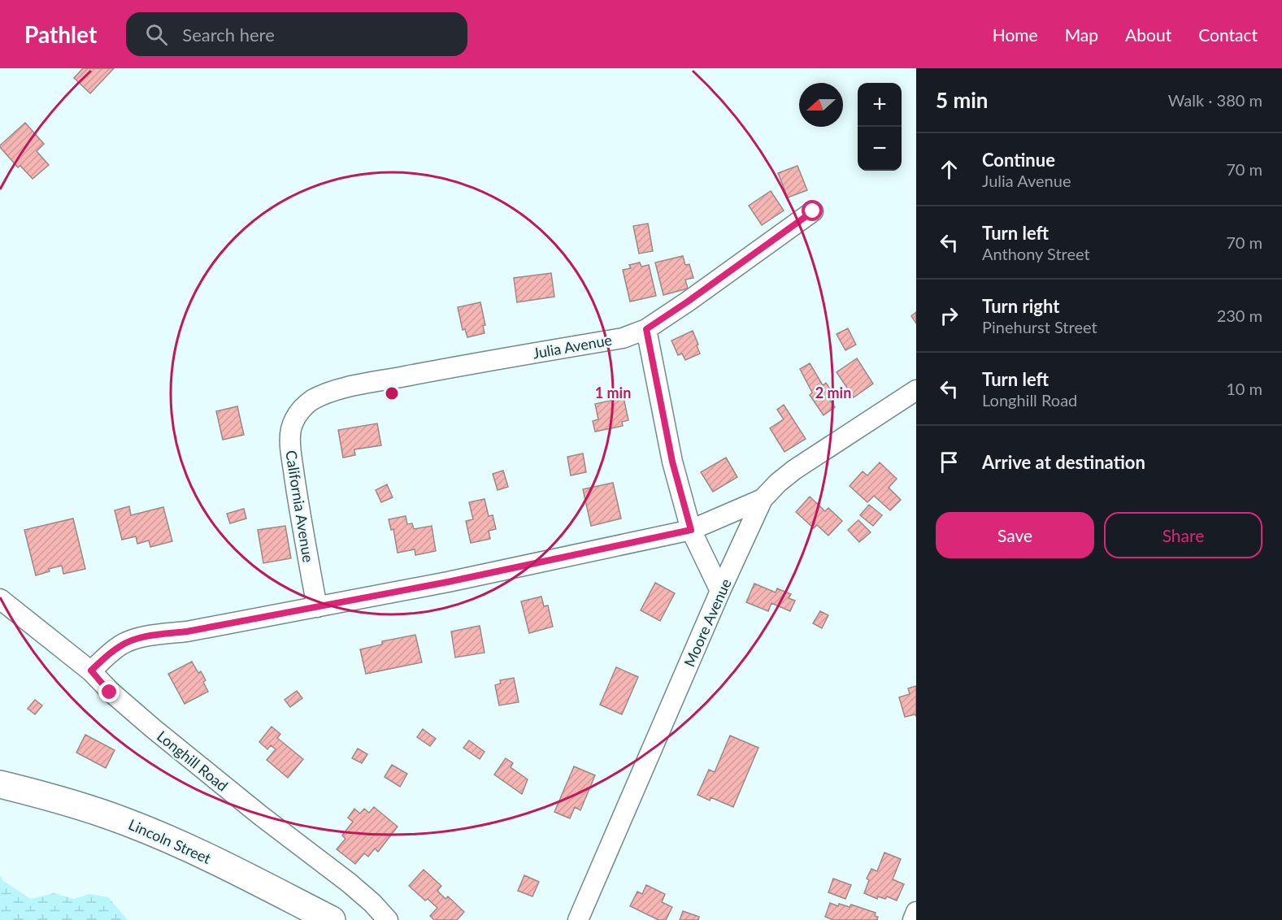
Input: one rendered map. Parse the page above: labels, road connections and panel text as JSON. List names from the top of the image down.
{
  "streets": {
    "main road": ["Lincoln Street"],
    "street": [
      "Julia Avenue",
      "California Avenue",
      "Moore Avenue",
      "Longhill Road"
    ]
  },
  "crossings": [
    ["Julia Avenue", "California Avenue"]
  ],
  "north": "left",
  "page": {
    "header": "Pathlet",
    "search": "Search here",
    "nav": [
      "Home",
      "Map",
      "About",
      "Contact"
    ],
    "heading": ["5 min", "Walk · 380 m"],
    "map_buttons": ["+", "−"],
    "list": [
      ["Continue", "Julia Avenue", "70 m"],
      ["Turn left", "Anthony Street", "70 m"],
      ["Turn right", "Pinehurst Street", "230 m"],
      ["Turn left", "Longhill Road", "10 m"],
      "Arrive at destination"
    ],
    "buttons": ["Save", "Share"]
  },
  "rings": ["1 min", "2 min"]
}
